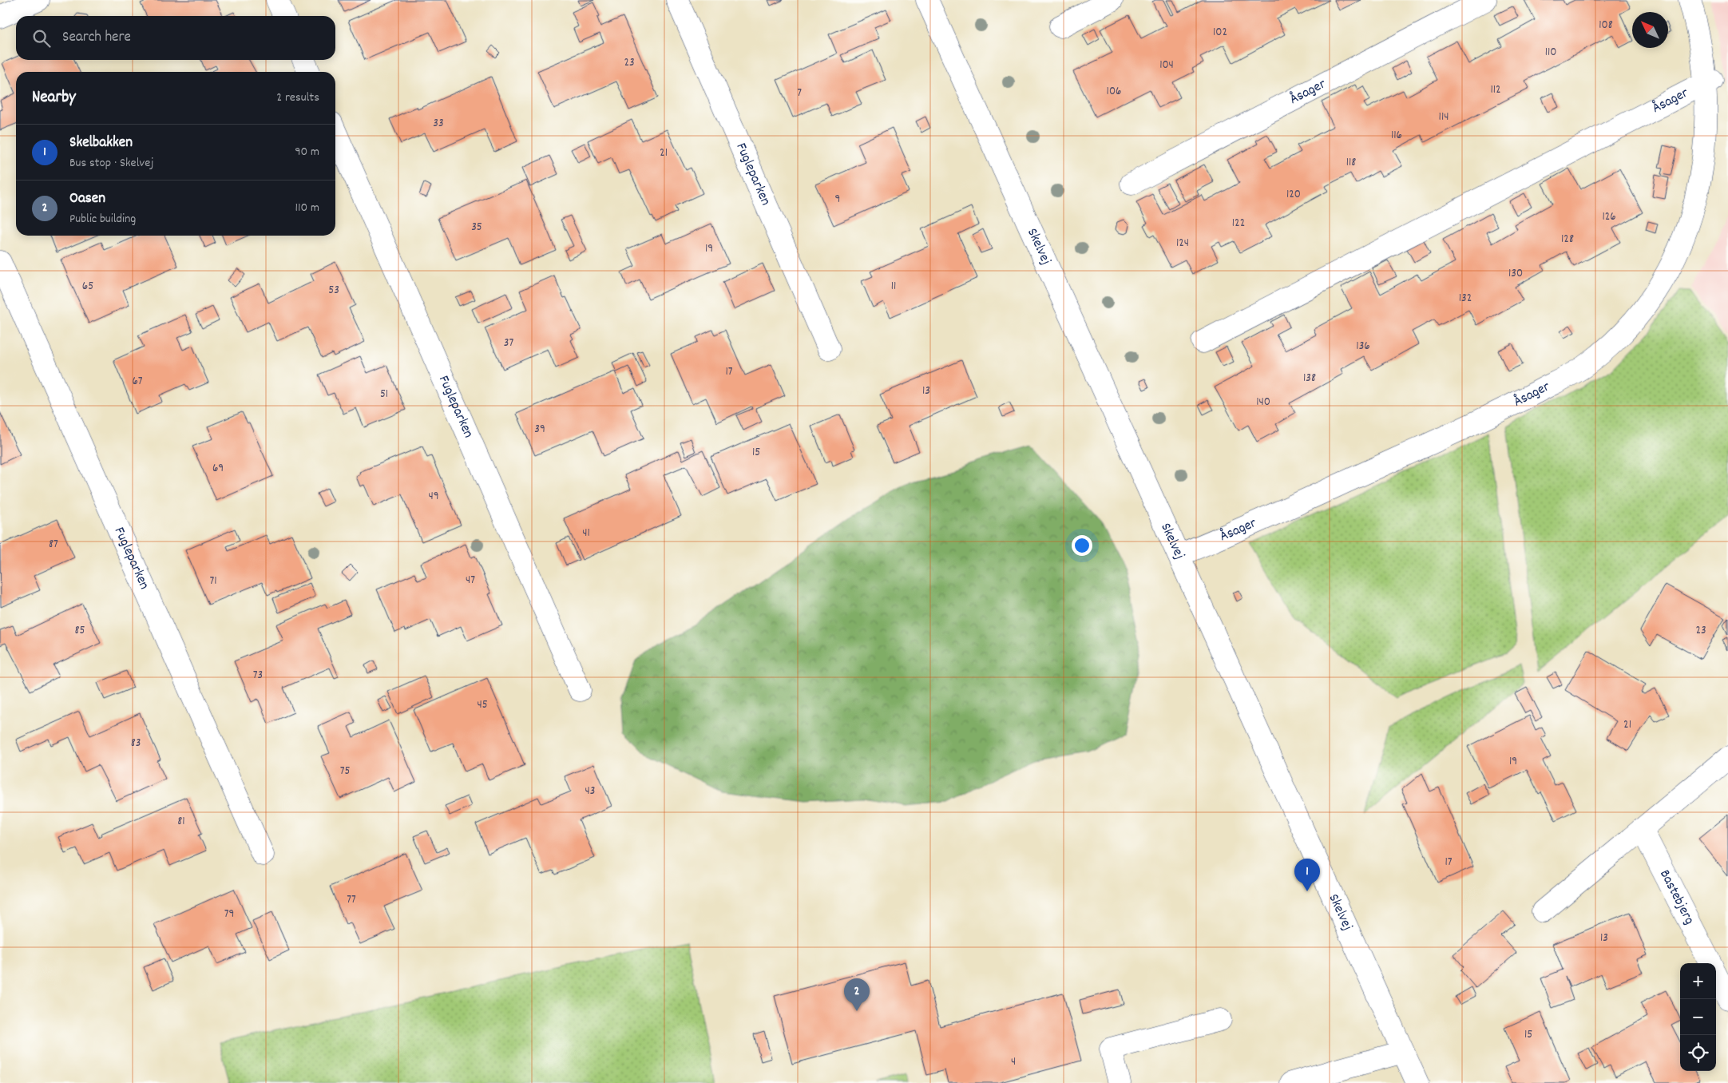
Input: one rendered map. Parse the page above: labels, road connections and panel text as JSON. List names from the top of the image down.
{
  "streets": {
    "street": [
      "Åsager",
      "Fugleparken",
      "Skelvej",
      "Bastebjerg"
    ]
  },
  "crossings": [
    ["Åsager", "Skelvej"]
  ],
  "house_numbers": [
    "108",
    "102",
    "110",
    "23",
    "104",
    "112",
    "106",
    "7",
    "114",
    "33",
    "116",
    "21",
    "118",
    "120",
    "9",
    "126",
    "122",
    "35",
    "128",
    "124",
    "19",
    "130",
    "65",
    "11",
    "53",
    "132",
    "37",
    "136",
    "17",
    "138",
    "67",
    "13",
    "51",
    "140",
    "39",
    "15",
    "69",
    "49",
    "41",
    "87",
    "47",
    "71",
    "85",
    "23",
    "73",
    "45",
    "21",
    "83",
    "19",
    "75",
    "43",
    "81",
    "17",
    "77",
    "79",
    "13",
    "15",
    "4"
  ],
  "north": "top left",
  "page": {
    "search": "Search here",
    "heading": ["Nearby", "2 results"],
    "list": [
      {
        "mark": "1",
        "name": "Skelbakken",
        "note": "Bus stop · Skelvej",
        "value": "90 m"
      },
      {
        "mark": "2",
        "name": "Oasen",
        "note": "Public building",
        "value": "110 m"
      }
    ],
    "pins": ["1", "2"],
    "map_buttons": ["+", "−"]
  }
}
